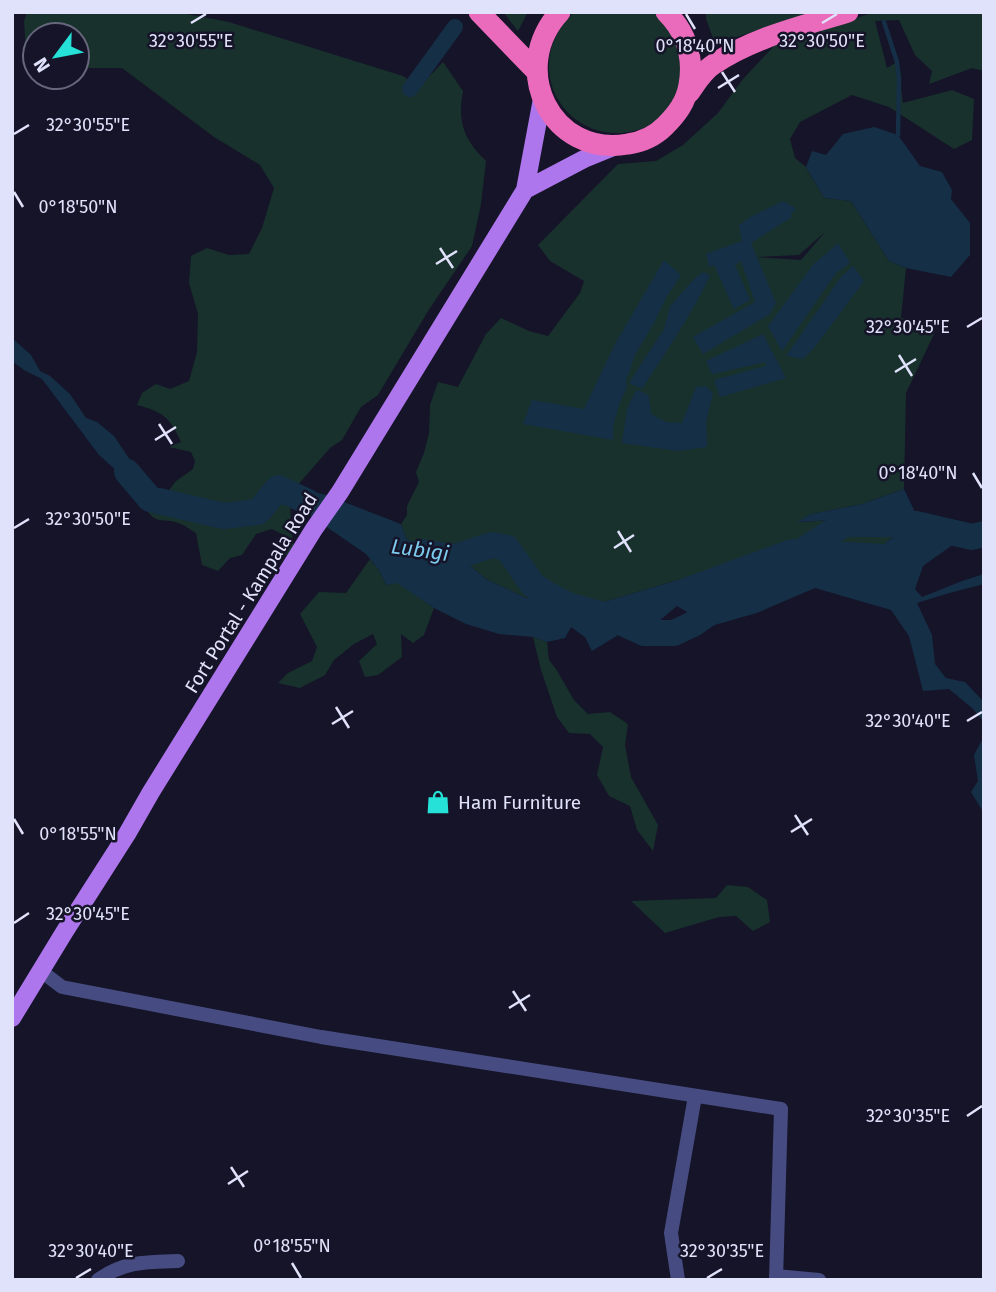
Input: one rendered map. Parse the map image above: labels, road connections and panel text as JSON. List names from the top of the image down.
{
  "streets": {
    "main road": ["Fort Portal - Kampala Road"]
  },
  "water": ["Lubigi"],
  "places": {
    "shop": ["Ham Furniture"]
  },
  "north": "bottom left",
  "coordinates": [
    "32°30'55\"E",
    "32°30'50\"E",
    "0°18'40\"N",
    "0°18'50\"N",
    "32°30'45\"E",
    "32°30'40\"E",
    "0°18'55\"N",
    "32°30'35\"E"
  ]
}
